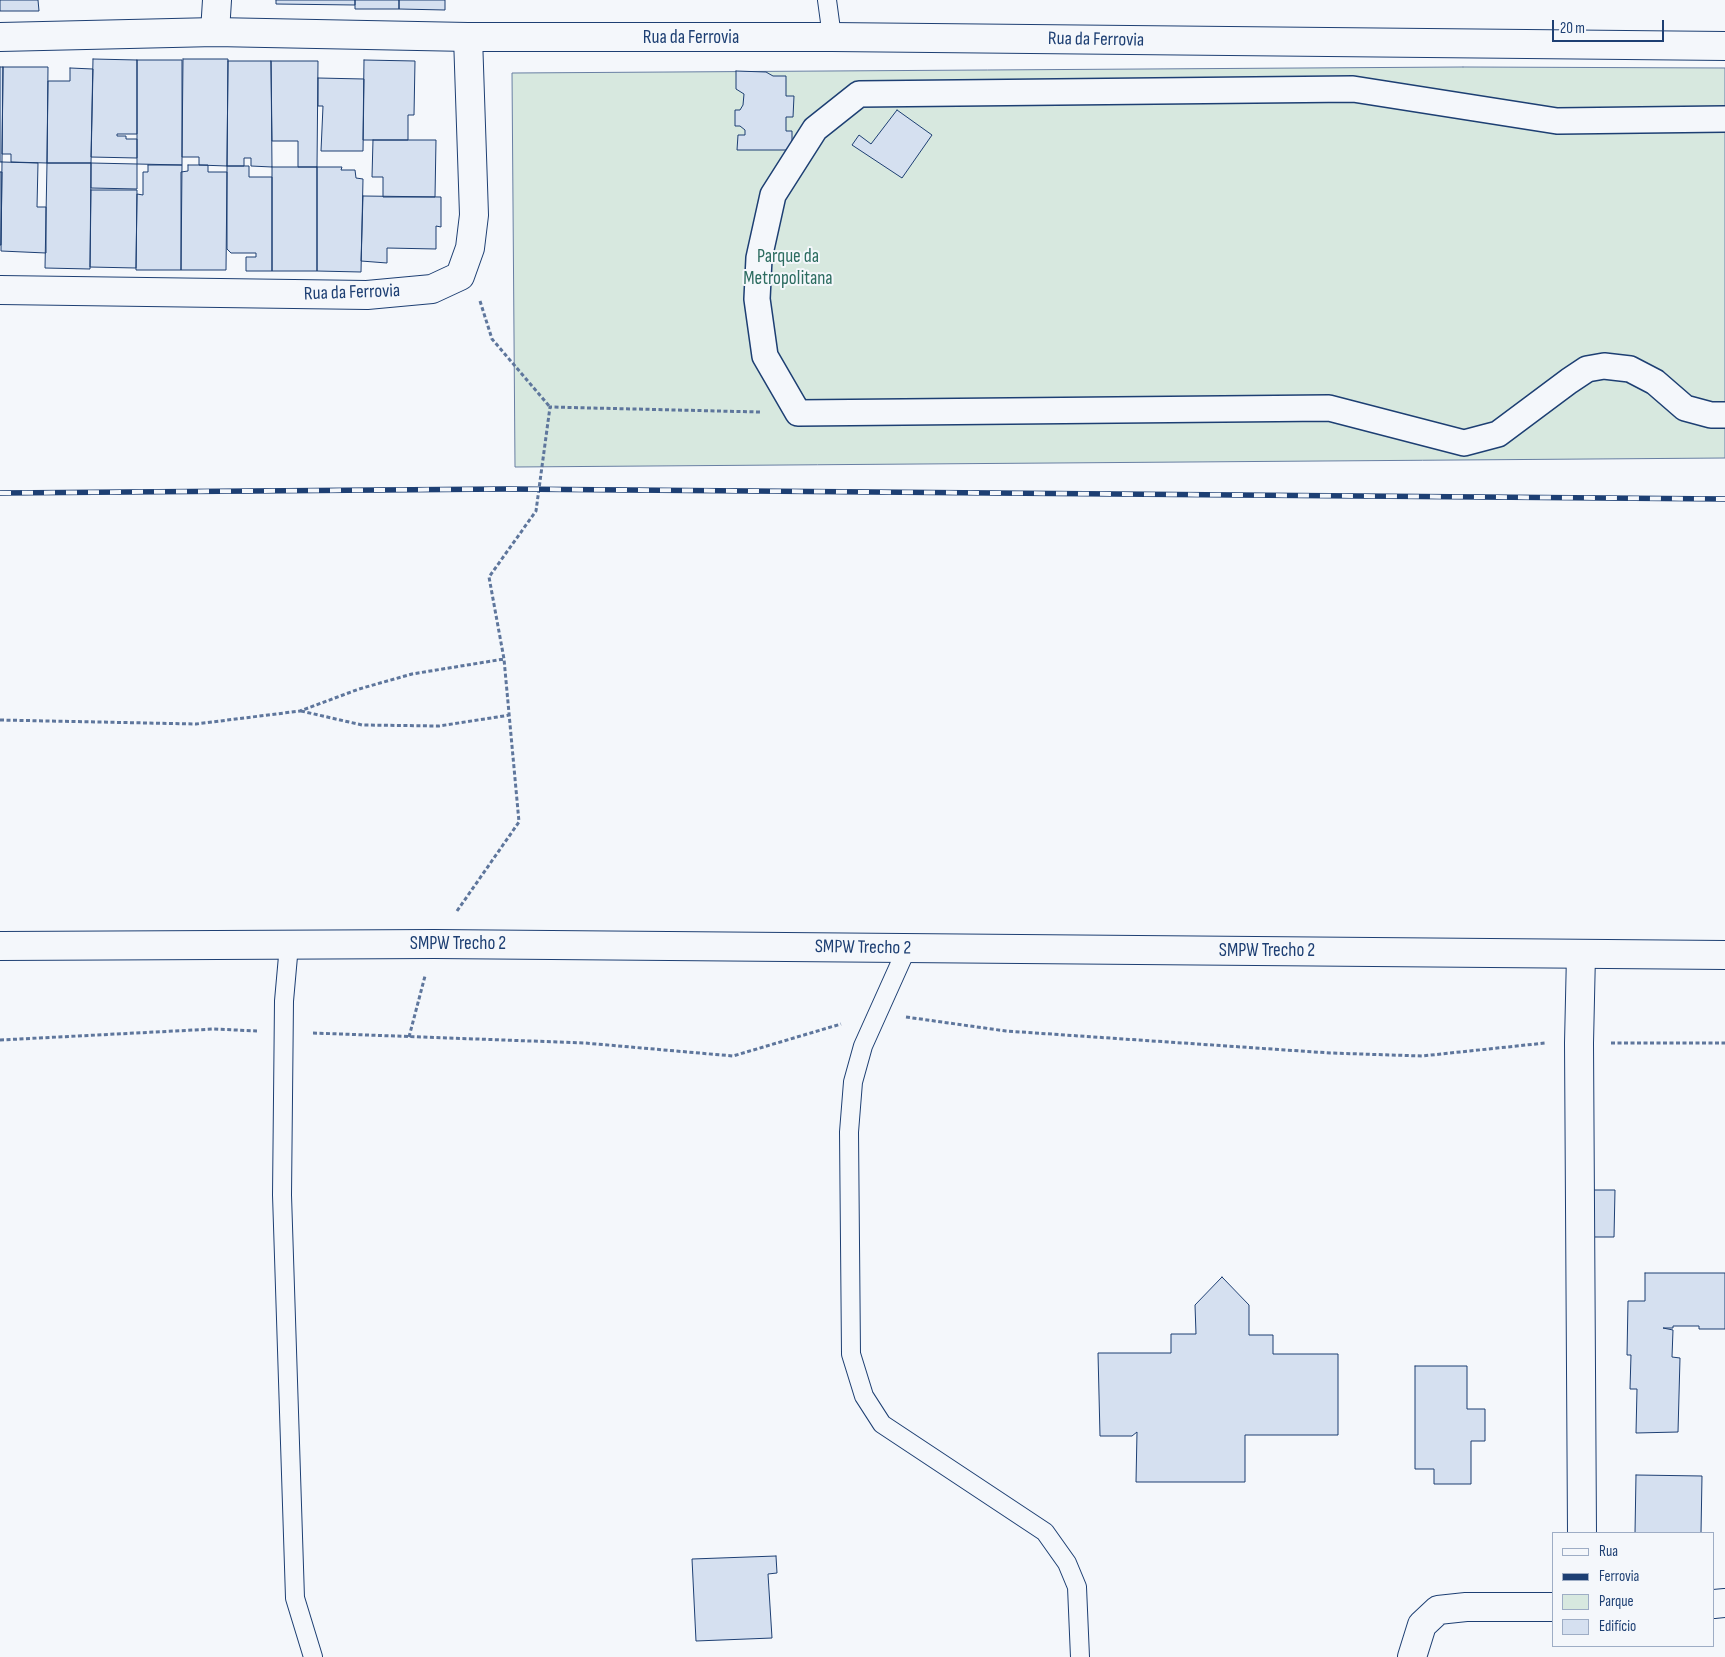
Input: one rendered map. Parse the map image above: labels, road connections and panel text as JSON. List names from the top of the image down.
{
  "streets": {
    "street": ["Rua da Ferrovia", "SMPW Trecho 2"]
  },
  "parks": ["Parque da Metropolitana"],
  "legend": [
    "Rua",
    "Ferrovia",
    "Parque",
    "Edifício"
  ],
  "scale_bar": "20 m"
}
